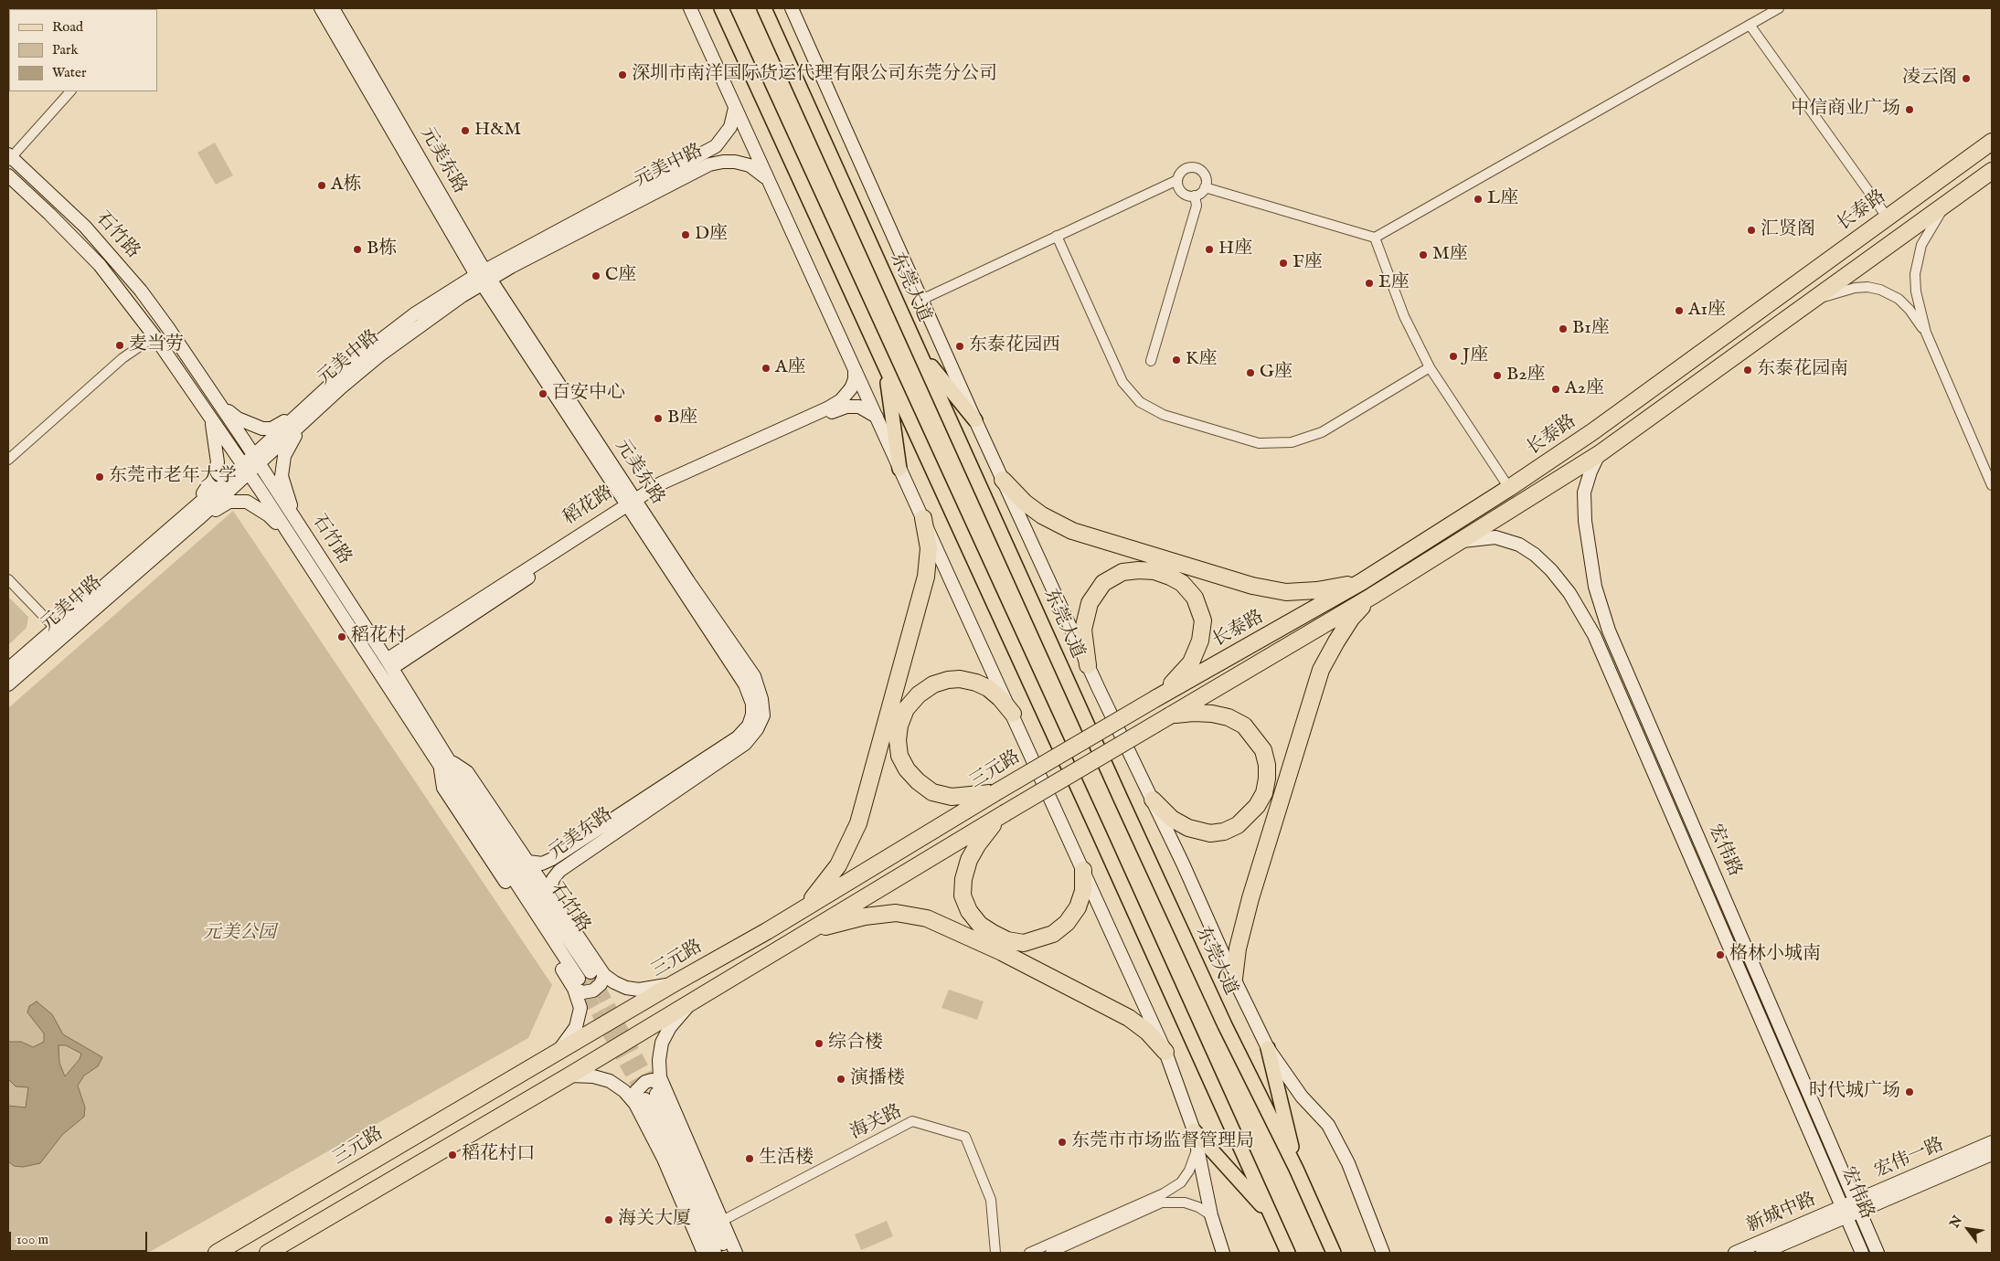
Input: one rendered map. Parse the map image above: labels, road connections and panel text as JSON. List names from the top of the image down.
{
  "streets": {
    "highway": ["长泰路", "三元路"],
    "main road": ["东莞大道"],
    "street": [
      "元美东路",
      "元美中路",
      "石竹路",
      "稻花路",
      "宏伟路",
      "海关路",
      "宏伟一路",
      "新城中路"
    ]
  },
  "crossings": [
    ["元美东路", "元美中路"],
    ["元美东路", "稻花路"],
    ["元美中路", "石竹路"],
    ["长泰路", "三元路"],
    ["长泰路", "宏伟路"],
    ["石竹路", "稻花路"],
    ["石竹路", "三元路"],
    ["宏伟路", "宏伟一路"],
    ["宏伟路", "新城中路"],
    ["宏伟一路", "新城中路"]
  ],
  "parks": ["元美公园"],
  "places": [
    "深圳市南洋国际货运代理有限公司东莞分公司",
    "凌云阁",
    "中信商业广场",
    "H&M",
    "A栋",
    "L座",
    "汇贤阁",
    "D座",
    "B栋",
    "H座",
    "M座",
    "F座",
    "C座",
    "E座",
    "A1座",
    "B1座",
    "麦当劳",
    "东泰花园西",
    "J座",
    "K座",
    "A座",
    "东泰花园南",
    "G座",
    "B2座",
    "A2座",
    "百安中心",
    "B座",
    "东莞市老年大学",
    "稻花村",
    "格林小城南",
    "综合楼",
    "演播楼",
    "时代城广场",
    "东莞市市场监督管理局",
    "稻花村口",
    "生活楼",
    "海关大厦"
  ],
  "legend": ["Road", "Park", "Water"],
  "scale_bar": "100 m",
  "north": "top left"
}
